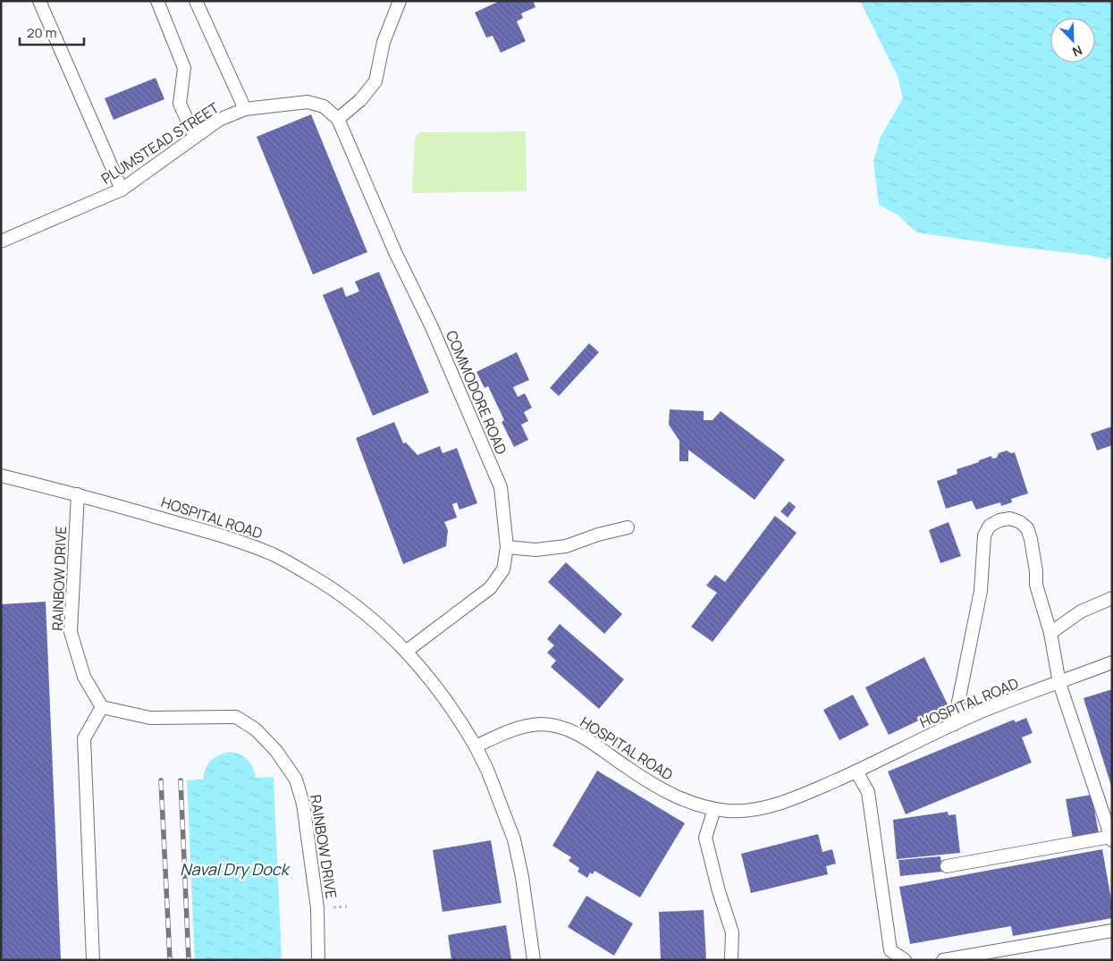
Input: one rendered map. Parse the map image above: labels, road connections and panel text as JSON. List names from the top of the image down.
{
  "streets": {
    "lane": [
      "PLUMSTEAD STREET",
      "COMMODORE ROAD",
      "HOSPITAL ROAD",
      "RAINBOW DRIVE"
    ]
  },
  "crossings": [
    ["PLUMSTEAD STREET", "COMMODORE ROAD"],
    ["COMMODORE ROAD", "HOSPITAL ROAD"],
    ["HOSPITAL ROAD", "RAINBOW DRIVE"]
  ],
  "water": ["Naval Dry Dock"],
  "scale_bar": "20 m",
  "north": "bottom right"
}
